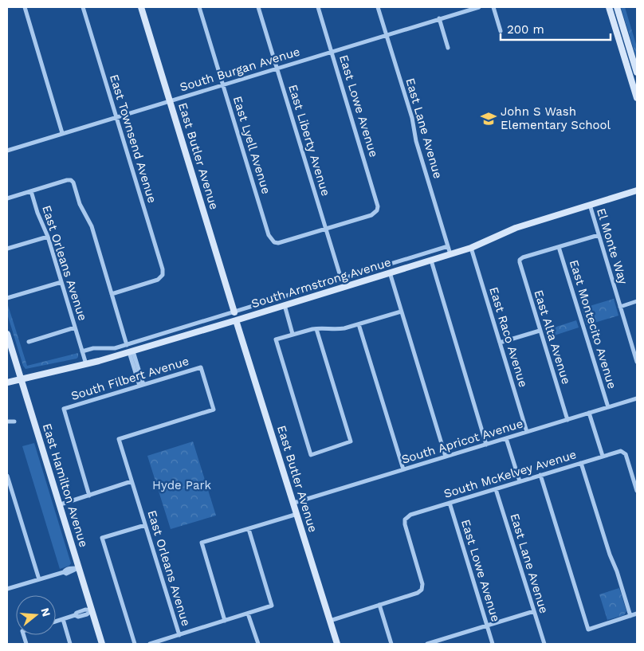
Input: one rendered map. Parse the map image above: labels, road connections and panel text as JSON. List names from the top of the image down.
{
  "streets": {
    "street": [
      "South Burgan Avenue",
      "East Lowe Avenue",
      "East Lane Avenue",
      "East Townsend Avenue",
      "East Liberty Avenue",
      "East Lyell Avenue",
      "East Butler Avenue",
      "El Monte Way",
      "East Orleans Avenue",
      "South Armstrong Avenue",
      "East Montecito Avenue",
      "East Raco Avenue",
      "East Alta Avenue",
      "South Filbert Avenue",
      "South Apricot Avenue",
      "South McKelvey Avenue",
      "East Hamilton Avenue"
    ]
  },
  "crossings": [
    ["South Burgan Avenue", "East Lowe Avenue"],
    ["South Burgan Avenue", "East Lane Avenue"],
    ["South Burgan Avenue", "East Townsend Avenue"],
    ["South Burgan Avenue", "East Liberty Avenue"],
    ["South Burgan Avenue", "East Lyell Avenue"],
    ["South Burgan Avenue", "East Butler Avenue"],
    ["East Lowe Avenue", "East Liberty Avenue"],
    ["East Lowe Avenue", "East Lyell Avenue"],
    ["East Lowe Avenue", "South McKelvey Avenue"],
    ["East Lane Avenue", "South Armstrong Avenue"],
    ["East Lane Avenue", "South McKelvey Avenue"],
    ["East Liberty Avenue", "East Lyell Avenue"],
    ["East Liberty Avenue", "South Armstrong Avenue"],
    ["East Butler Avenue", "South Armstrong Avenue"],
    ["East Butler Avenue", "South Apricot Avenue"],
    ["El Monte Way", "South Armstrong Avenue"],
    ["East Orleans Avenue", "South Armstrong Avenue"],
    ["East Orleans Avenue", "South Filbert Avenue"],
    ["South Armstrong Avenue", "East Raco Avenue"],
    ["South Armstrong Avenue", "East Hamilton Avenue"],
    ["East Montecito Avenue", "East Alta Avenue"],
    ["East Montecito Avenue", "South Apricot Avenue"],
    ["East Raco Avenue", "South Apricot Avenue"],
    ["East Alta Avenue", "South Apricot Avenue"]
  ],
  "parks": ["Hyde Park"],
  "places": {
    "school or university": ["John S Wash Elementary School"]
  },
  "scale_bar": "200 m",
  "north": "right"
}
